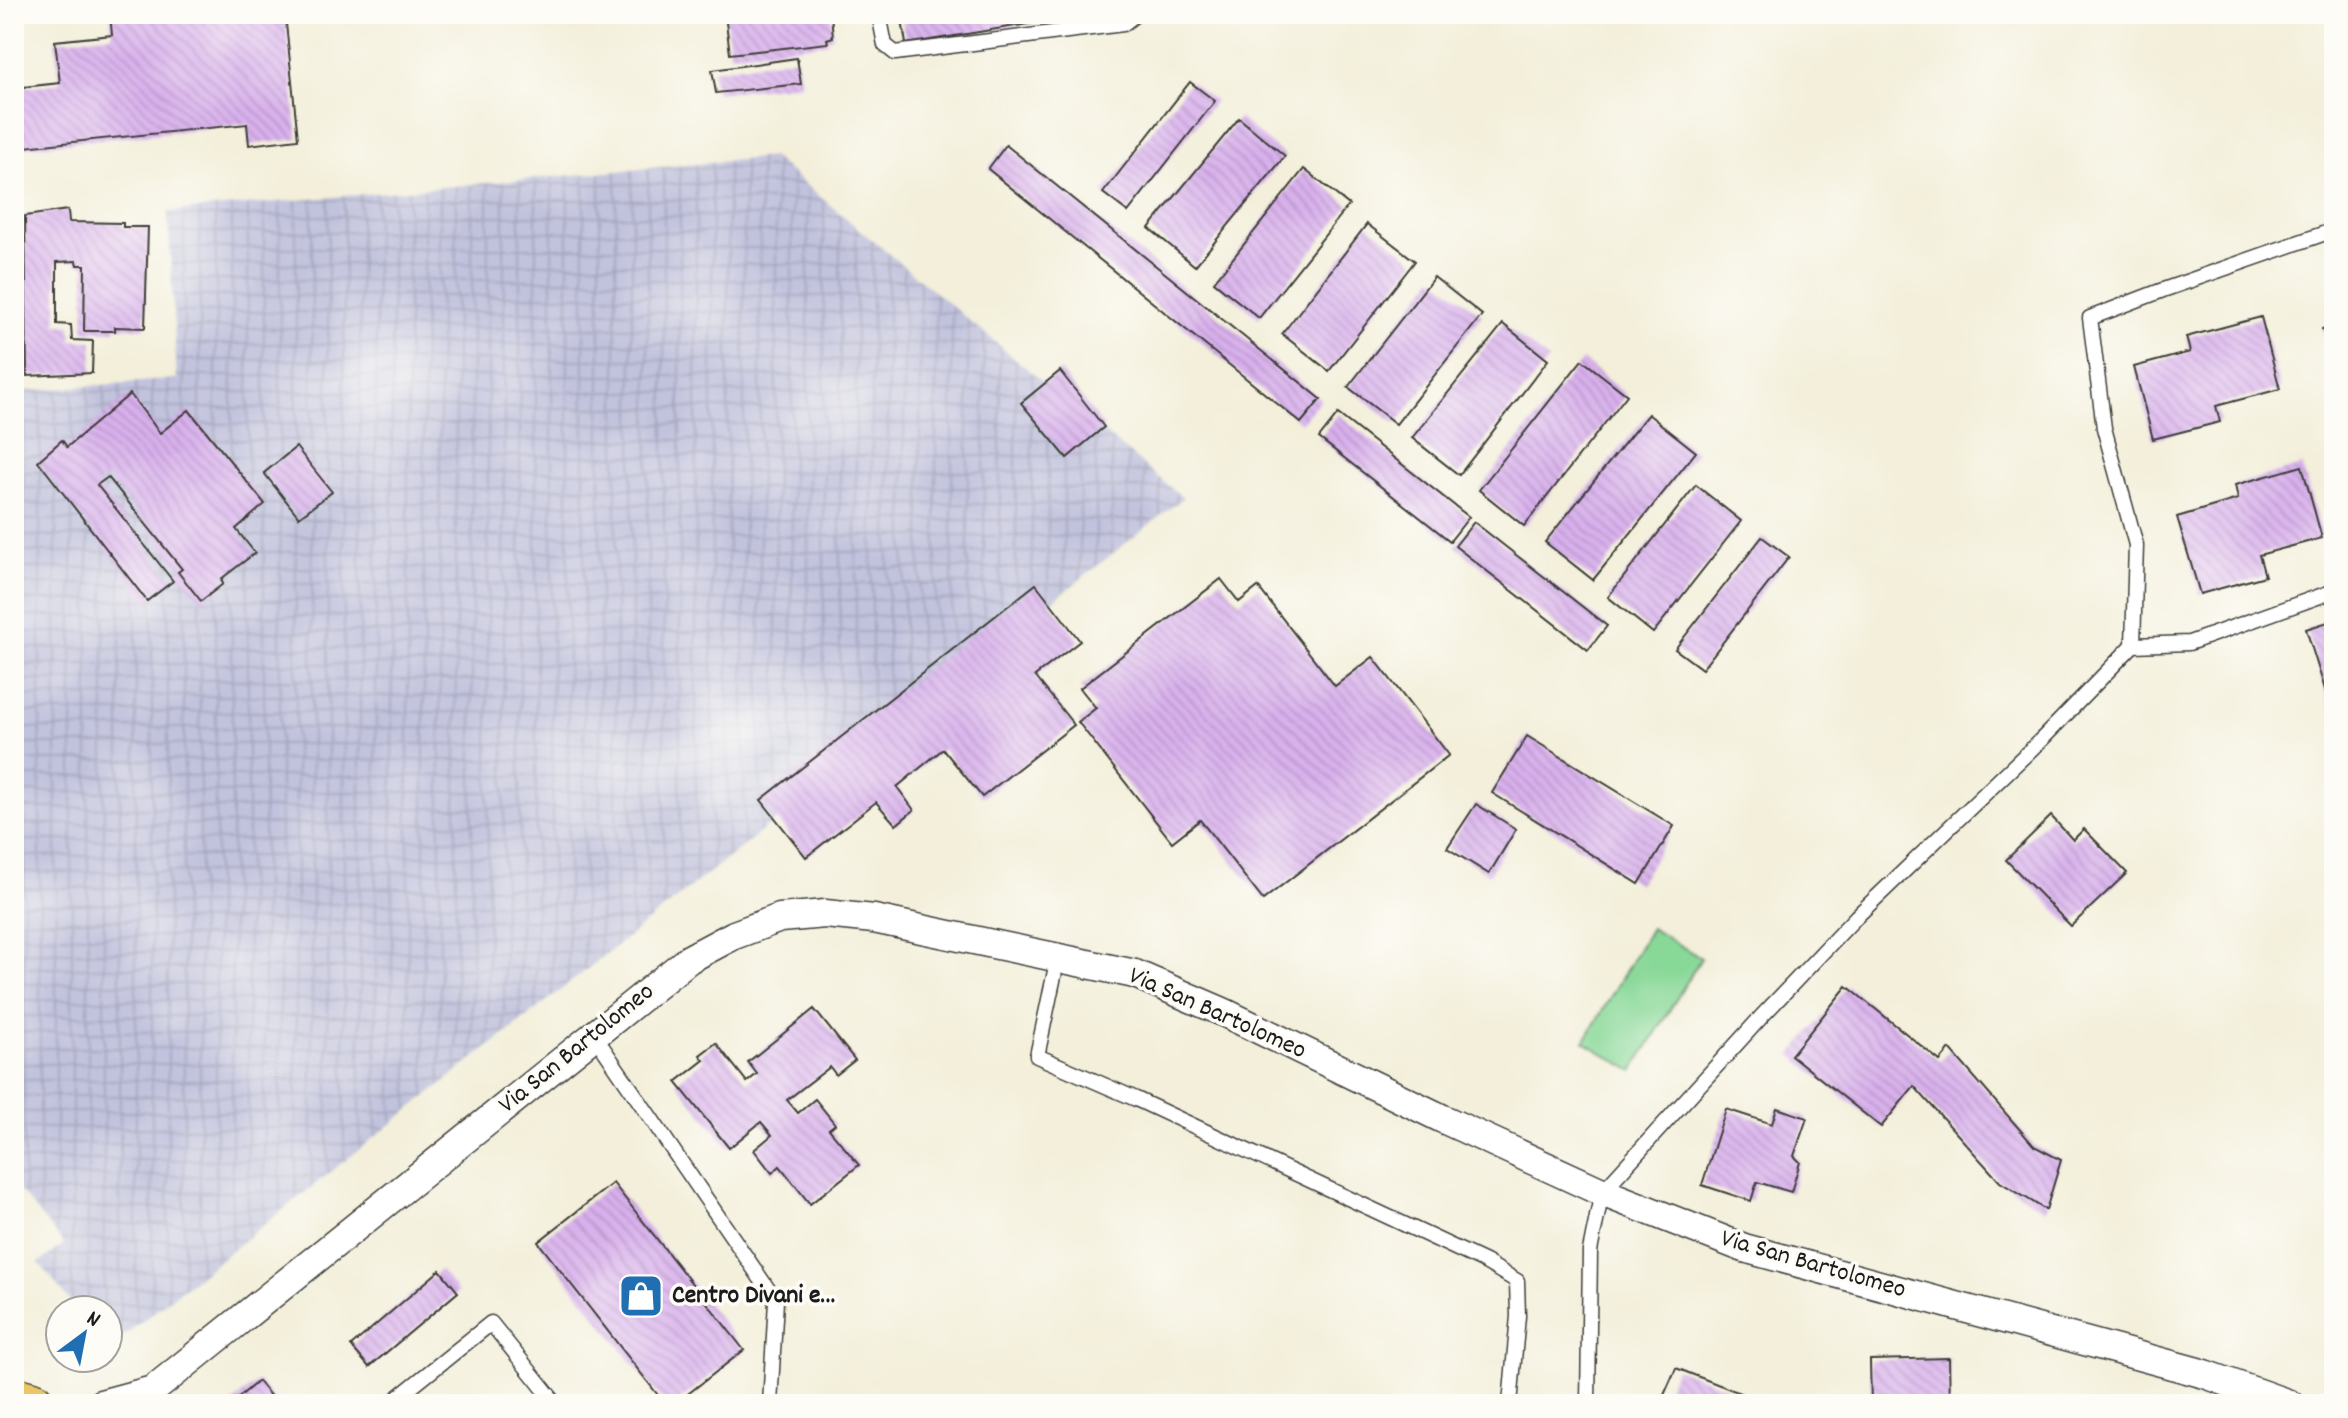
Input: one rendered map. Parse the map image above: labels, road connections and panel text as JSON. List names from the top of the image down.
{
  "streets": {
    "street": ["Via San Bartolomeo"]
  },
  "places": {
    "shop": ["Centro Divani e…"]
  },
  "north": "top right"
}
